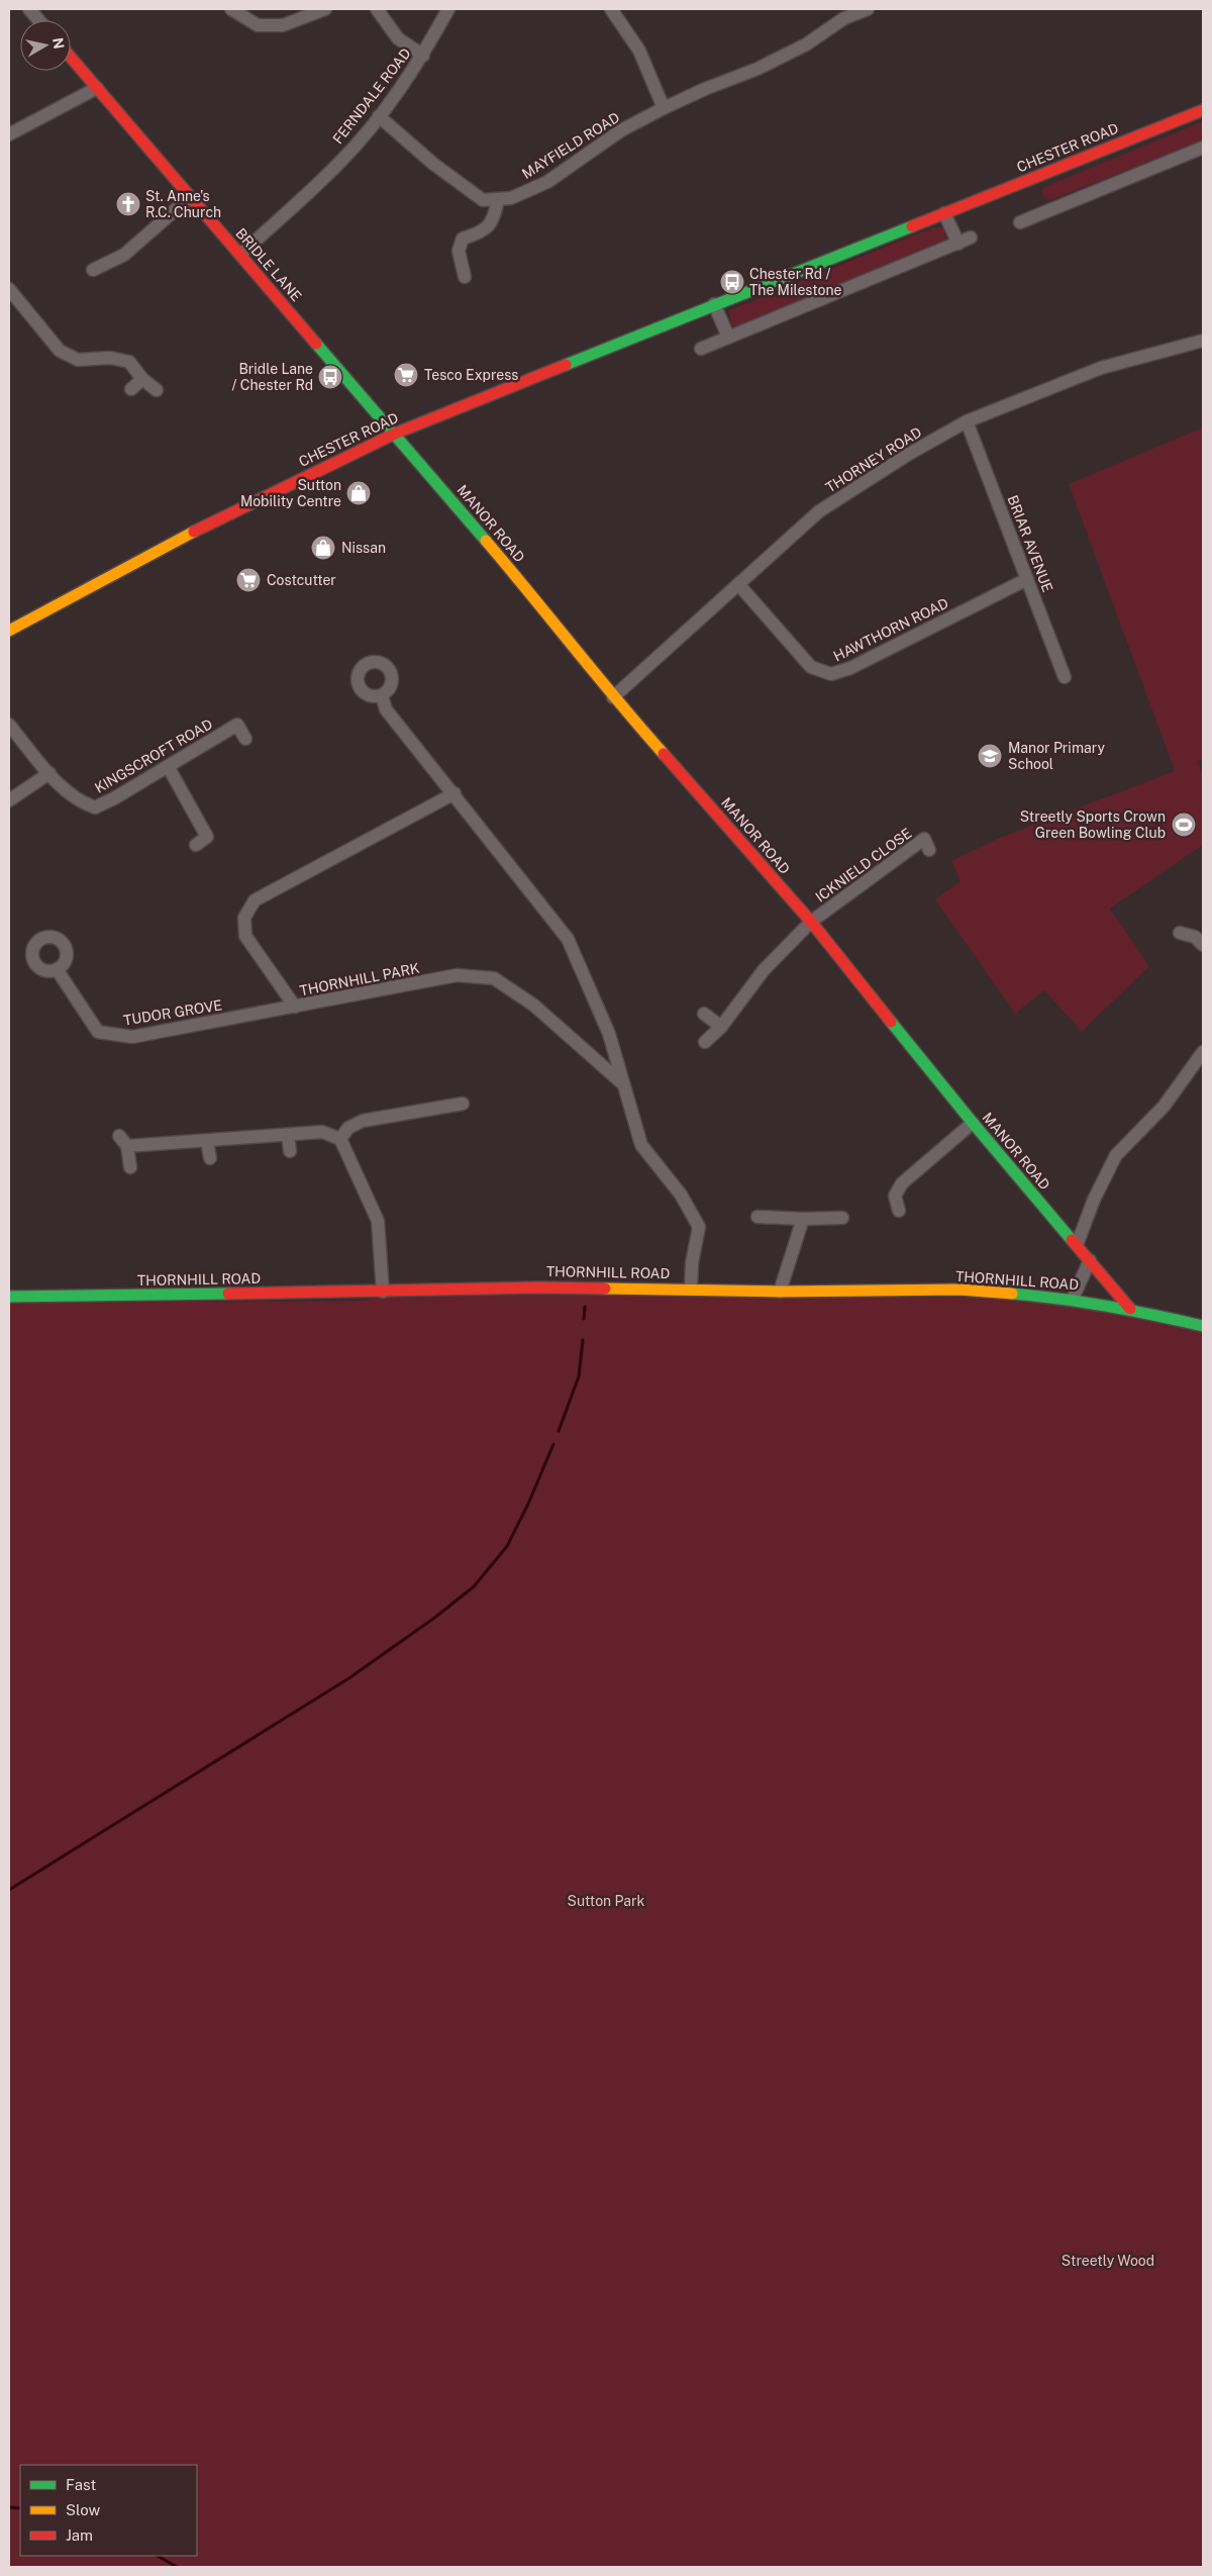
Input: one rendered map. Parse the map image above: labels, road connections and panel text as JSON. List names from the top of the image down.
{
  "streets": {
    "main road": [
      "CHESTER ROAD",
      "BRIDLE LANE",
      "MANOR ROAD",
      "THORNHILL ROAD"
    ],
    "street": [
      "FERNDALE ROAD",
      "MAYFIELD ROAD",
      "THORNEY ROAD",
      "BRIAR AVENUE",
      "HAWTHORN ROAD",
      "KINGSCROFT ROAD",
      "ICKNIELD CLOSE",
      "THORNHILL PARK",
      "TUDOR GROVE"
    ]
  },
  "crossings": [
    ["FERNDALE ROAD", "MAYFIELD ROAD"],
    ["FERNDALE ROAD", "BRIDLE LANE"],
    ["CHESTER ROAD", "BRIDLE LANE"],
    ["CHESTER ROAD", "MANOR ROAD"],
    ["BRIDLE LANE", "MANOR ROAD"],
    ["THORNEY ROAD", "MANOR ROAD"],
    ["THORNEY ROAD", "BRIAR AVENUE"],
    ["THORNEY ROAD", "HAWTHORN ROAD"],
    ["MANOR ROAD", "ICKNIELD CLOSE"],
    ["MANOR ROAD", "THORNHILL ROAD"],
    ["BRIAR AVENUE", "HAWTHORN ROAD"],
    ["THORNHILL PARK", "TUDOR GROVE"]
  ],
  "parks": ["Sutton Park", "Streetly Wood"],
  "places": {
    "church": ["St. Anne's R.C. Church"],
    "bus stop": ["Chester Rd / The Milestone", "Bridle Lane / Chester Rd"],
    "supermarket": ["Tesco Express", "Costcutter"],
    "shop": ["Sutton Mobility Centre", "Nissan"],
    "school or university": ["Manor Primary School"],
    "sports": ["Streetly Sports Crown Green Bowling Club"]
  },
  "legend": ["Fast", "Slow", "Jam"],
  "north": "right"
}
